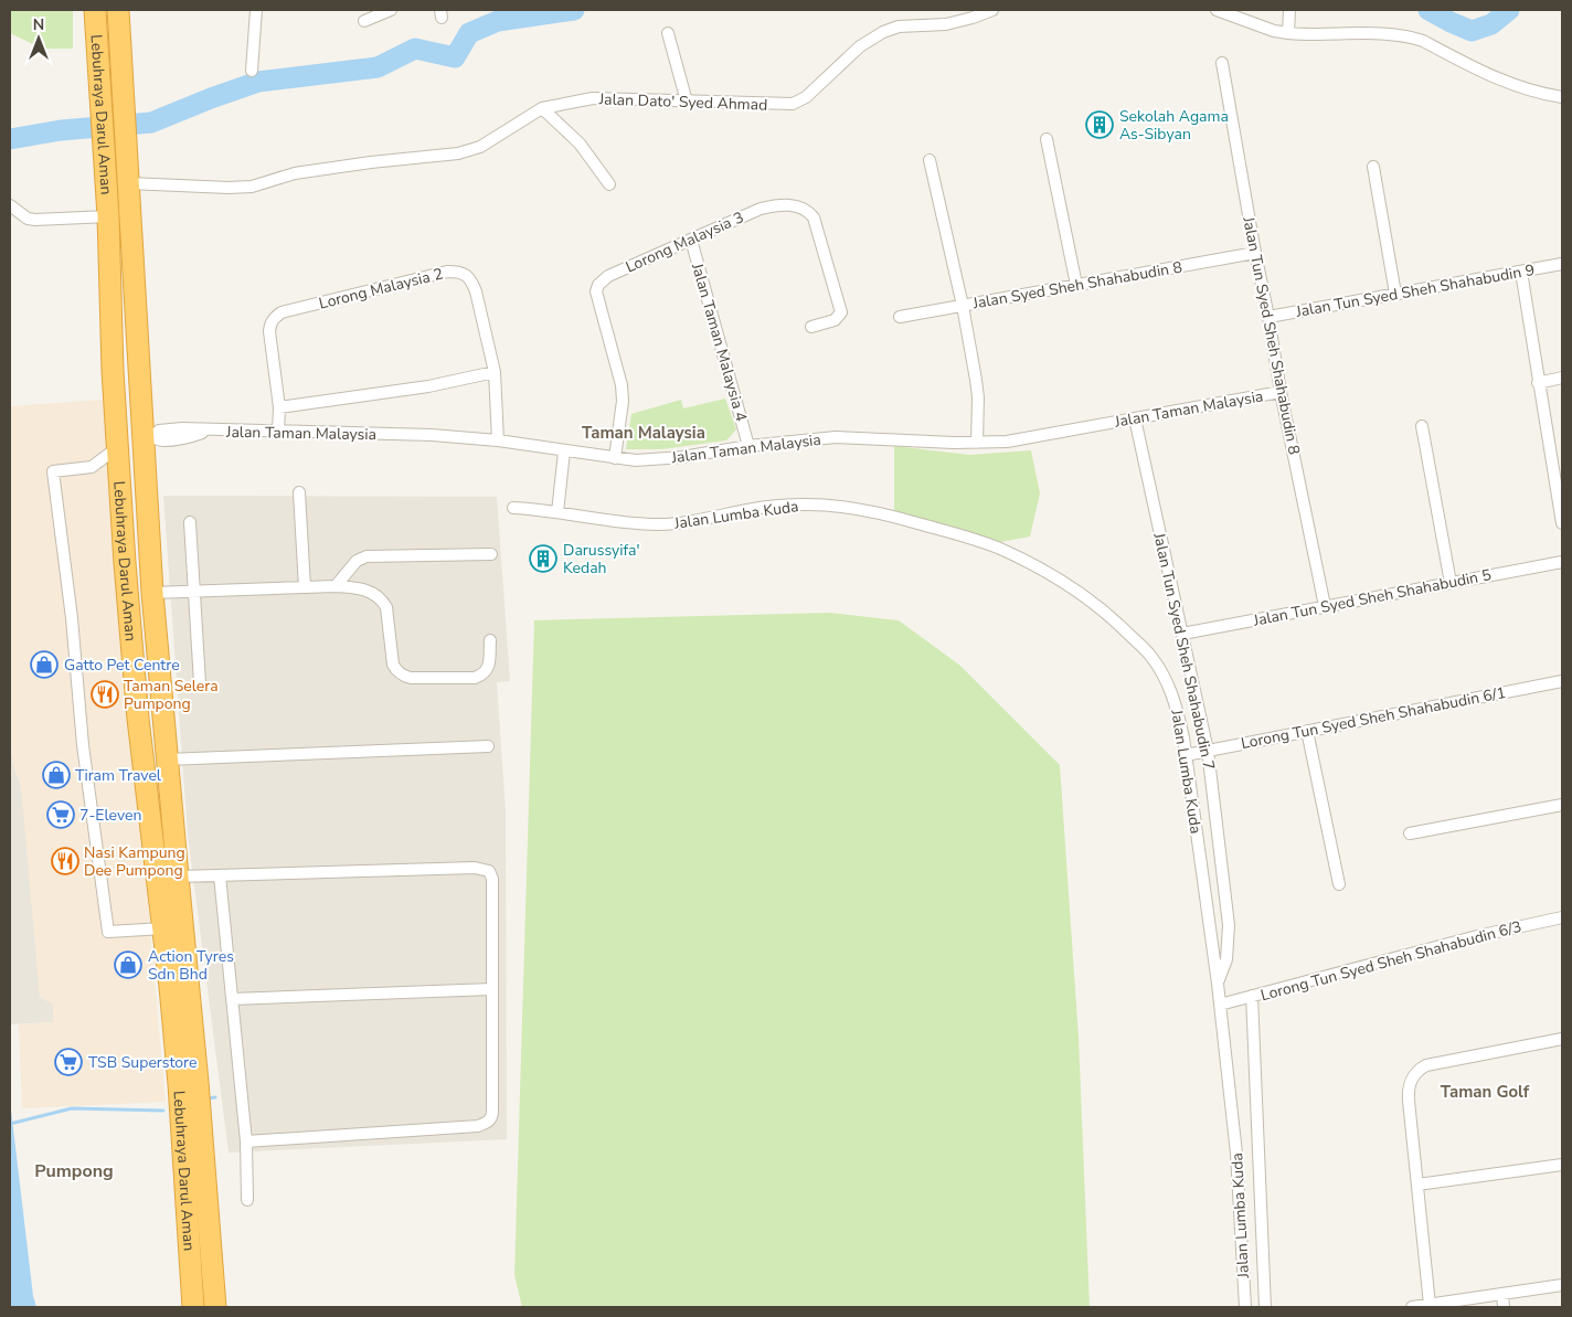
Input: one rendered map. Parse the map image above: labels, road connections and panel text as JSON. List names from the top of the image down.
{
  "streets": {
    "highway": ["Lebuhraya Darul Aman"],
    "street": [
      "Jalan Dato' Syed Ahmad",
      "Lorong Malaysia 3",
      "Jalan Syed Sheh Shahabudin 8",
      "Lorong Malaysia 2",
      "Jalan Tun Syed Sheh Shahabudin 9",
      "Jalan Tun Syed Sheh Shahabudin 8",
      "Jalan Taman Malaysia 4",
      "Jalan Taman Malaysia",
      "Jalan Lumba Kuda",
      "Jalan Tun Syed Sheh Shahabudin 5",
      "Jalan Tun Syed Sheh Shahabudin 7",
      "Lorong Tun Syed Sheh Shahabudin 6/1",
      "Lorong Tun Syed Sheh Shahabudin 6/3"
    ]
  },
  "crossings": [
    ["Jalan Dato' Syed Ahmad", "Lebuhraya Darul Aman"],
    ["Lebuhraya Darul Aman", "Jalan Taman Malaysia"],
    ["Lorong Malaysia 3", "Jalan Taman Malaysia 4"],
    ["Lorong Malaysia 3", "Jalan Taman Malaysia"],
    ["Jalan Syed Sheh Shahabudin 8", "Jalan Tun Syed Sheh Shahabudin 8"],
    ["Lorong Malaysia 2", "Jalan Taman Malaysia"],
    ["Jalan Tun Syed Sheh Shahabudin 9", "Jalan Tun Syed Sheh Shahabudin 8"],
    ["Jalan Tun Syed Sheh Shahabudin 8", "Jalan Taman Malaysia"],
    ["Jalan Tun Syed Sheh Shahabudin 8", "Jalan Tun Syed Sheh Shahabudin 5"],
    ["Jalan Taman Malaysia 4", "Jalan Taman Malaysia"],
    ["Jalan Taman Malaysia", "Jalan Tun Syed Sheh Shahabudin 7"],
    ["Jalan Lumba Kuda", "Jalan Tun Syed Sheh Shahabudin 7"],
    ["Jalan Lumba Kuda", "Lorong Tun Syed Sheh Shahabudin 6/1"],
    ["Jalan Lumba Kuda", "Lorong Tun Syed Sheh Shahabudin 6/3"],
    ["Jalan Tun Syed Sheh Shahabudin 5", "Jalan Tun Syed Sheh Shahabudin 7"],
    ["Jalan Tun Syed Sheh Shahabudin 7", "Lorong Tun Syed Sheh Shahabudin 6/1"]
  ],
  "districts": ["Taman Malaysia", "Taman Golf", "Pumpong"],
  "places": {
    "building": ["Sekolah Agama As-Sibyan", "Darussyifa' Kedah"],
    "shop": ["Gatto Pet Centre", "Tiram Travel", "Action Tyres Sdn Bhd"],
    "restaurant": ["Taman Selera Pumpong", "Nasi Kampung Dee Pumpong"],
    "supermarket": ["7-Eleven", "TSB Superstore"]
  },
  "north": "top"
}
